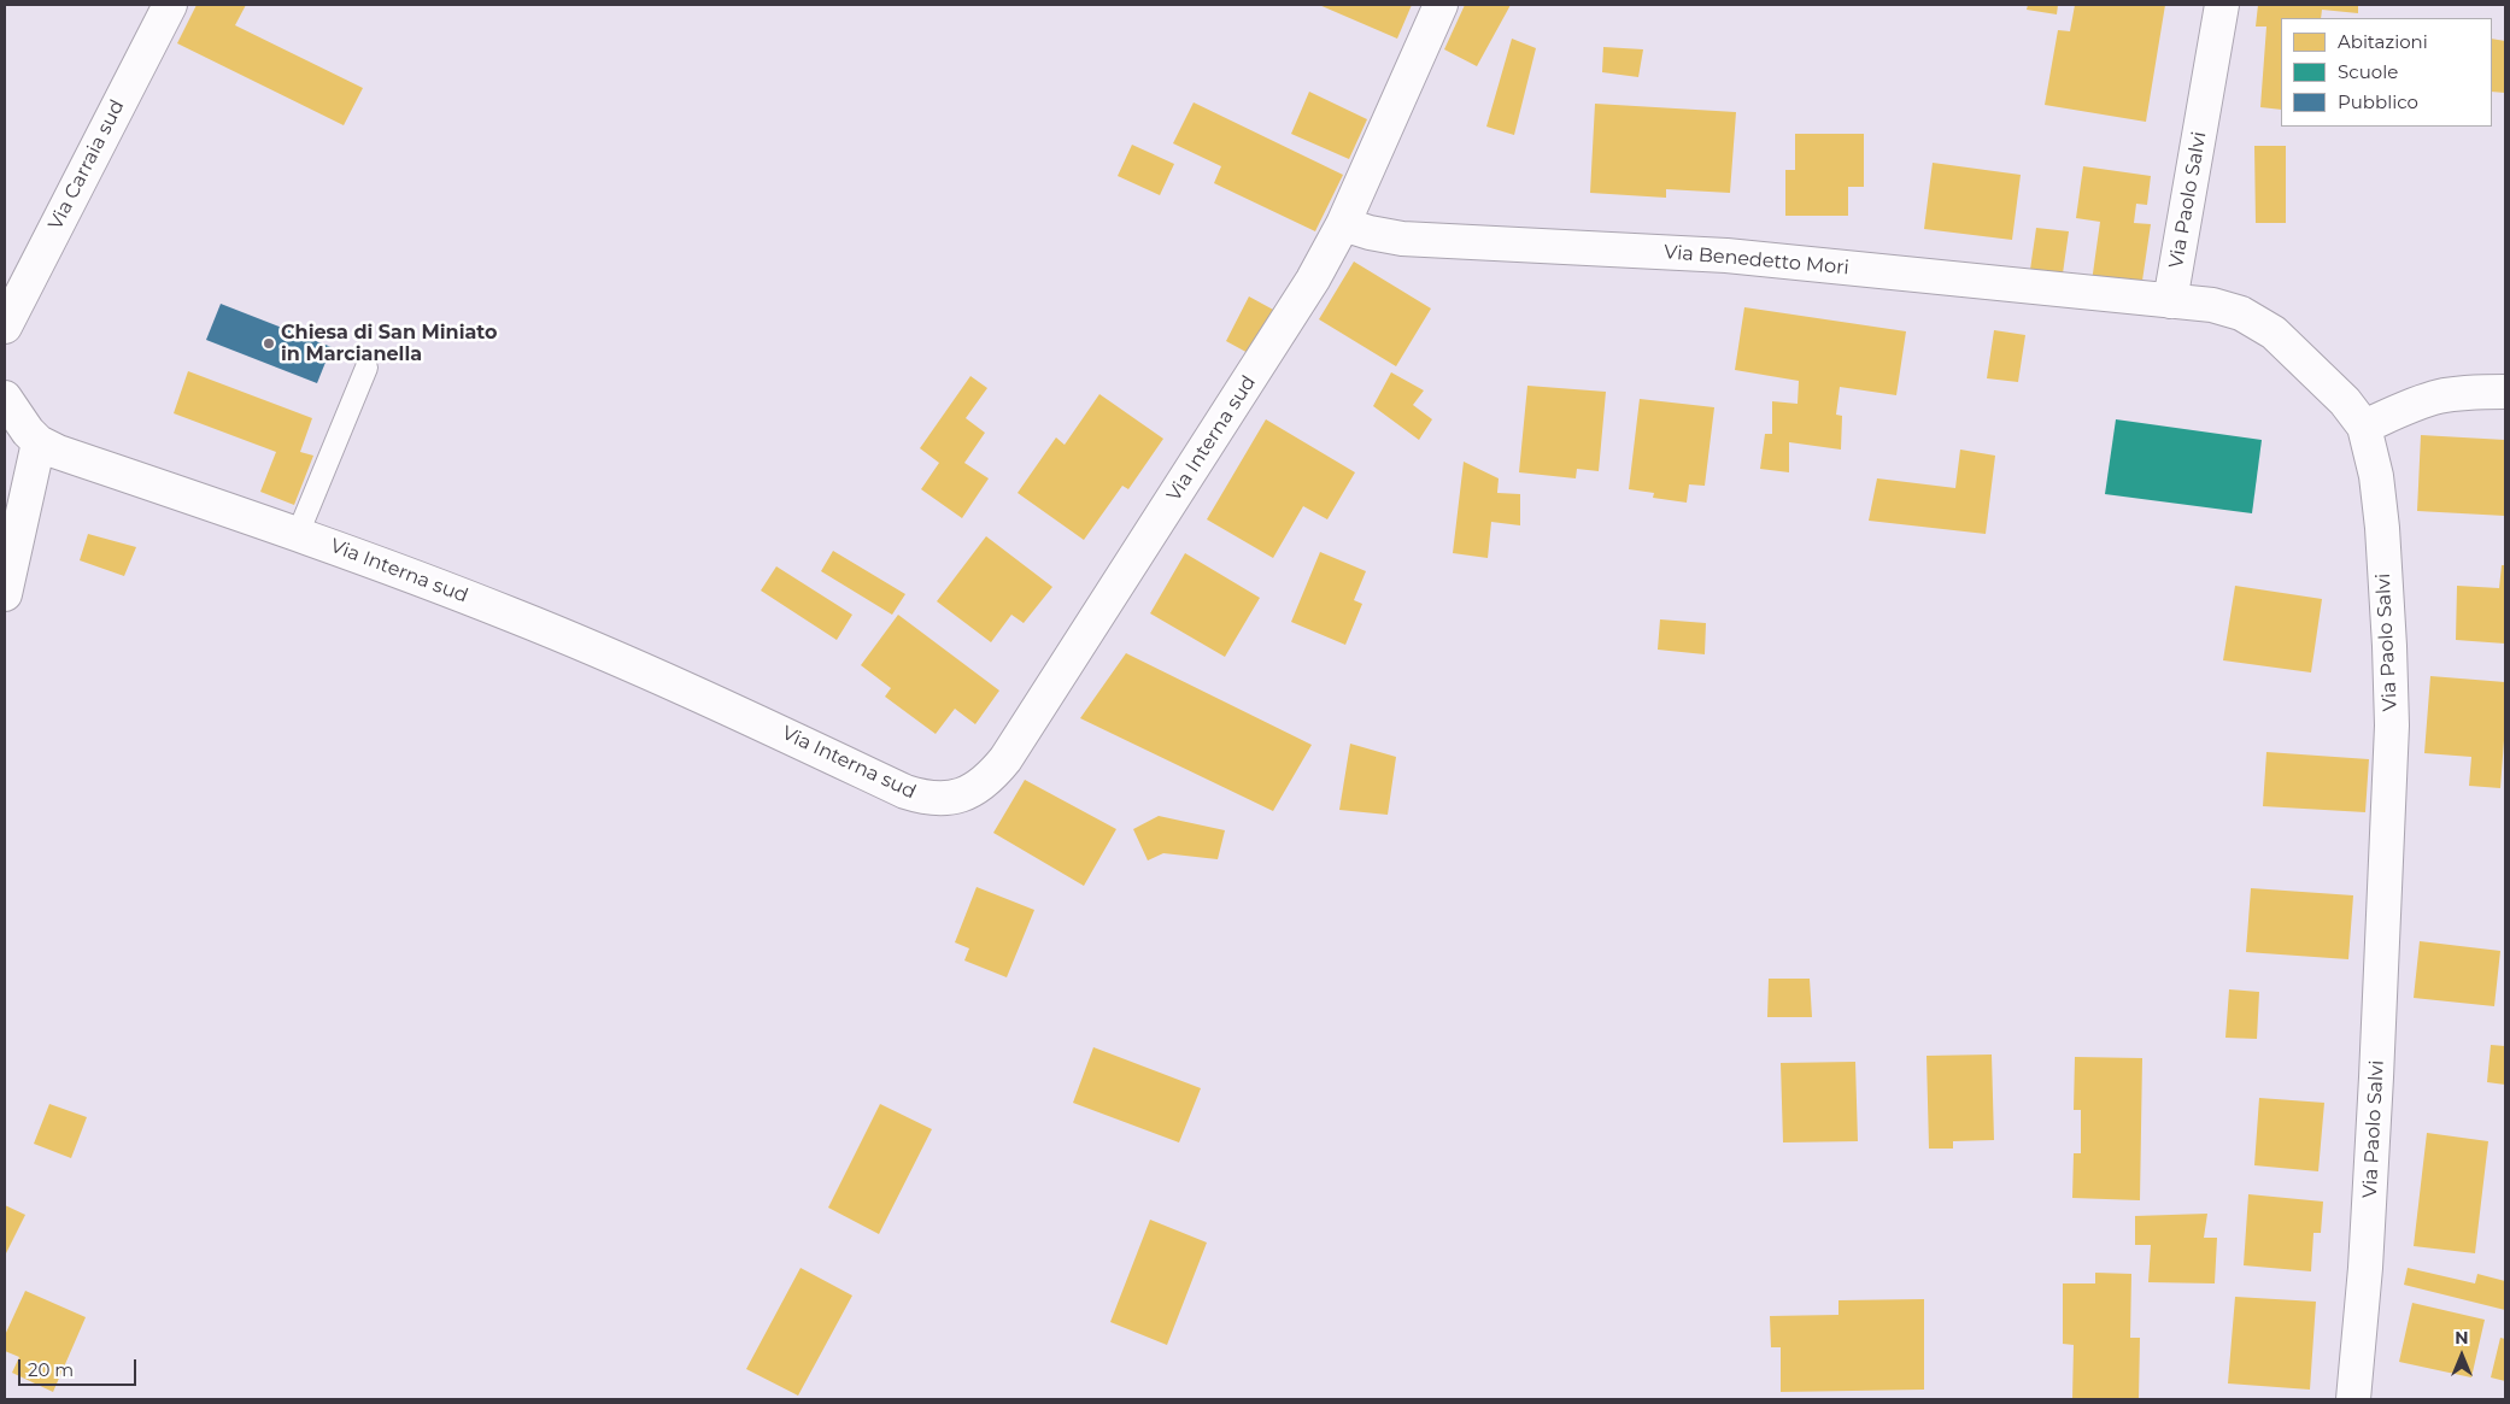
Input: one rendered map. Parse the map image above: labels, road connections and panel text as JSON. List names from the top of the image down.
{
  "streets": {
    "street": [
      "Via Carraia sud",
      "Via Paolo Salvi",
      "Via Benedetto Mori",
      "Via Interna sud"
    ]
  },
  "crossings": [
    ["Via Paolo Salvi", "Via Benedetto Mori"],
    ["Via Benedetto Mori", "Via Interna sud"]
  ],
  "places": ["Chiesa di San Miniato in Marcianella"],
  "legend": ["Abitazioni", "Scuole", "Pubblico"],
  "scale_bar": "20 m",
  "north": "top"
}
